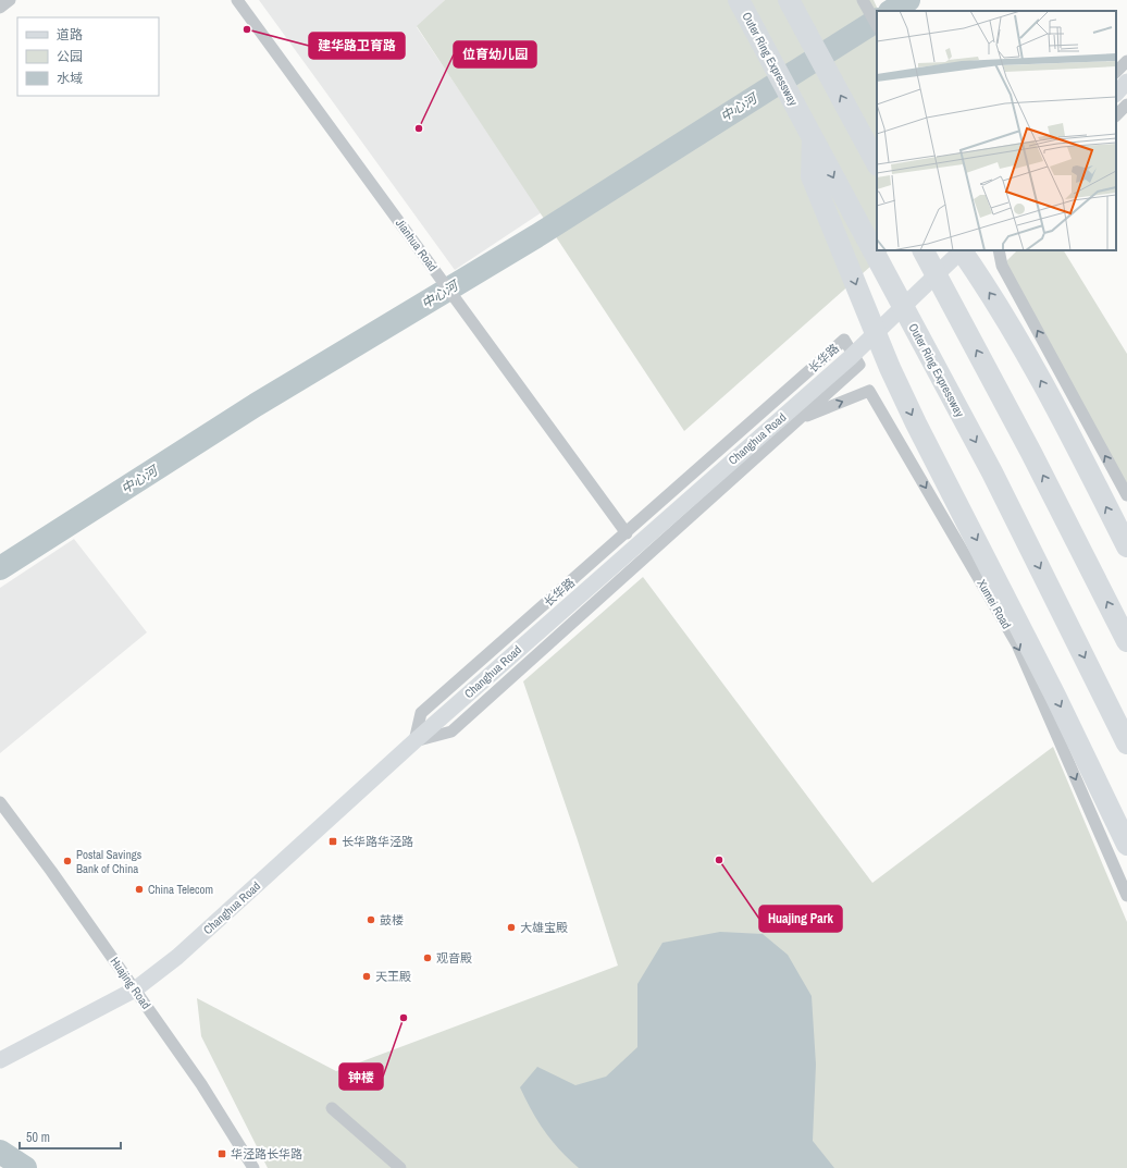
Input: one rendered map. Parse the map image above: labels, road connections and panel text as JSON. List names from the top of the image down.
{
  "streets": {
    "highway": ["Outer Ring Expressway"],
    "street": [
      "Jianhua Road",
      "长华路",
      "Changhua Road",
      "Xumei Road",
      "Huajing Road"
    ]
  },
  "crossings": [
    ["Jianhua Road", "长华路"],
    ["长华路", "Changhua Road"],
    ["长华路", "Xumei Road"],
    ["Changhua Road", "Huajing Road"]
  ],
  "one_way": ["Xumei Road"],
  "water": ["中心河"],
  "places": {
    "other": [
      "建华路卫育路",
      "位育幼儿园",
      "Huajing Park",
      "Postal Savings Bank of China",
      "China Telecom",
      "鼓楼",
      "大雄宝殿",
      "观音殿",
      "天王殿",
      "钟楼"
    ],
    "transit": ["长华路华泾路", "华泾路长华路"]
  },
  "legend": ["道路", "公园", "水域"],
  "scale_bar": "50 m"
}
